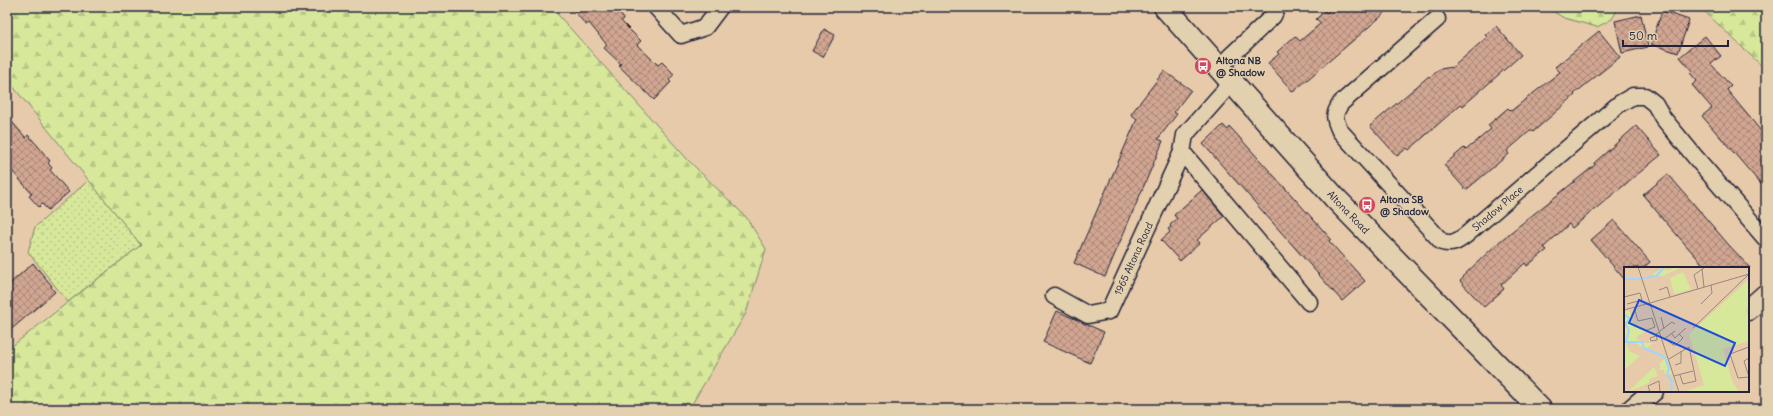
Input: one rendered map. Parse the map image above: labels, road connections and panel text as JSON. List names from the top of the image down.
{
  "streets": {
    "main road": ["Altona Road"],
    "street": ["Shadow Place", "1965 Altona Road"]
  },
  "crossings": [
    ["Altona Road", "1965 Altona Road"]
  ],
  "places": {
    "bus stop": ["Altona NB @ Shadow", "Altona SB @ Shadow"]
  },
  "scale_bar": "50 m"
}
